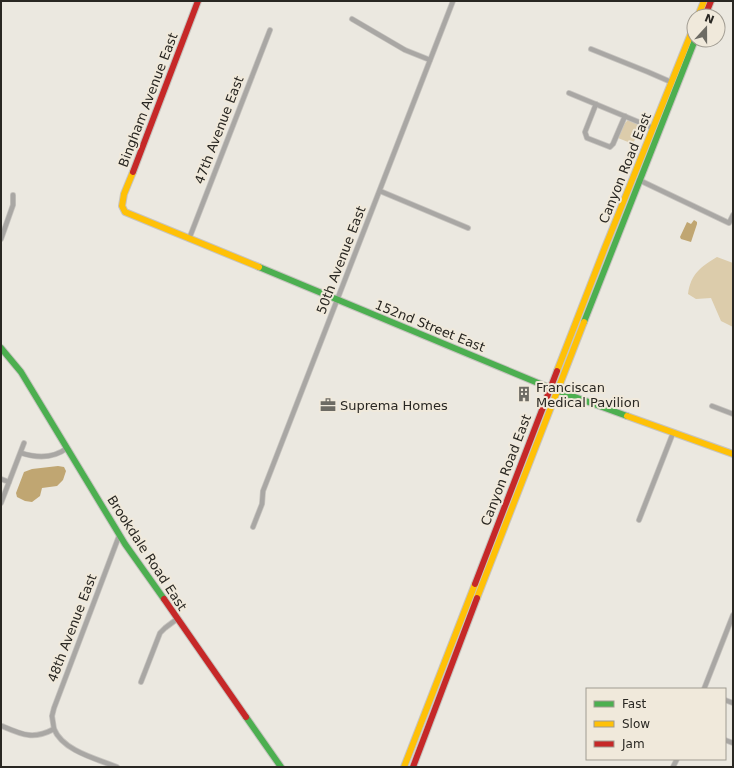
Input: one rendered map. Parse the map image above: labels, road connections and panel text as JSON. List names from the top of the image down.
{
  "streets": {
    "main road": [
      "Bingham Avenue East",
      "Canyon Road East",
      "152nd Street East",
      "Brookdale Road East"
    ],
    "street": ["47th Avenue East", "50th Avenue East", "48th Avenue East"]
  },
  "crossings": [
    ["Bingham Avenue East", "152nd Street East"],
    ["47th Avenue East", "152nd Street East"],
    ["Canyon Road East", "152nd Street East"],
    ["50th Avenue East", "152nd Street East"],
    ["Brookdale Road East", "48th Avenue East"]
  ],
  "places": {
    "building": ["Franciscan Medical Pavilion"],
    "office": ["Suprema Homes"]
  },
  "legend": ["Fast", "Slow", "Jam"],
  "north": "top"
}
